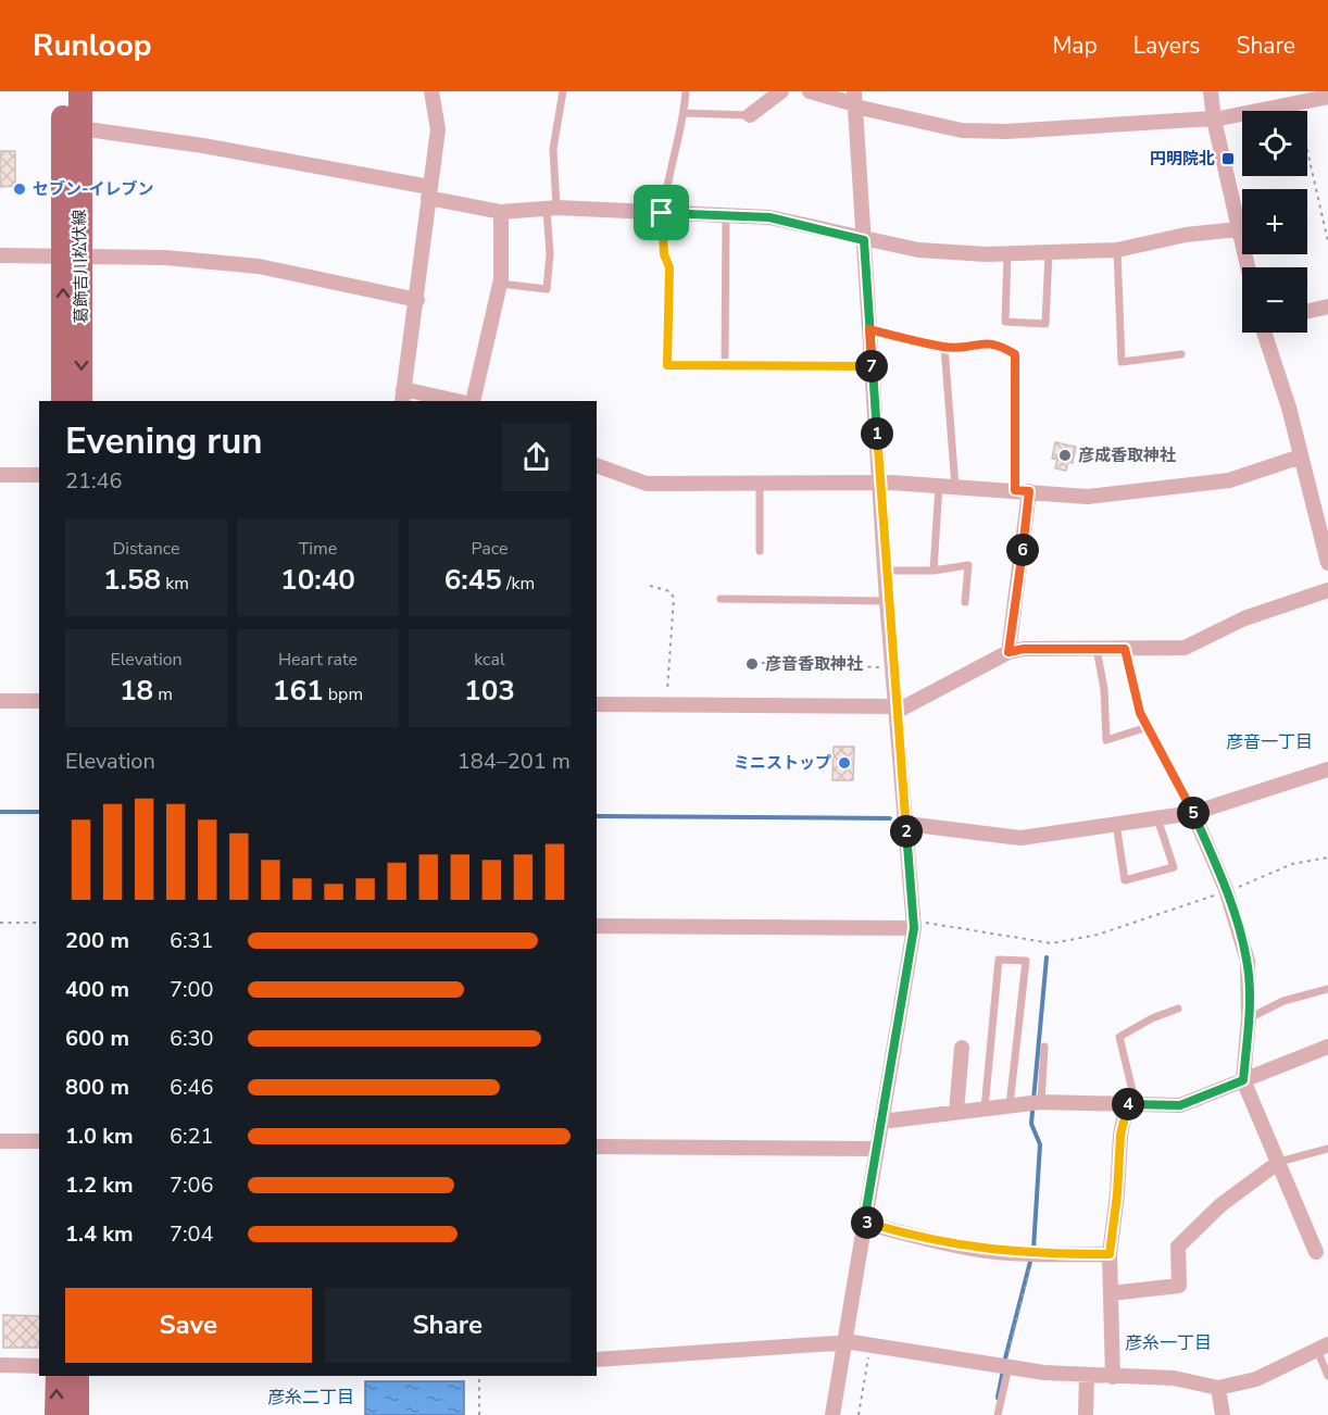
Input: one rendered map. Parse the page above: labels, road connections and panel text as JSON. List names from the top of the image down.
{
  "streets": {
    "main road": ["葛飾吉川松伏線"]
  },
  "districts": ["彦音一丁目", "彦糸一丁目", "彦糸二丁目"],
  "places": {
    "transit": ["円明院北"],
    "other": [
      "セブン-イレブン",
      "彦成香取神社",
      "彦音香取神社",
      "ミニストップ"
    ]
  },
  "page": {
    "header": "Runloop",
    "nav": ["Map", "Layers", "Share"],
    "map_buttons": ["+", "−"],
    "pins": [
      "7",
      "1",
      "6",
      "5",
      "2",
      "4",
      "3"
    ],
    "heading": ["Evening run", "21:46"],
    "stats": [
      ["Distance", "1.58 km"],
      ["Time", "10:40"],
      ["Pace", "6:45 /km"],
      ["Elevation", "18 m"],
      ["Heart rate", "161 bpm"],
      ["kcal", "103"]
    ],
    "chart": ["Elevation", "184–201 m"],
    "list": [
      {
        "name": "200 m",
        "note": "6:31"
      },
      {
        "name": "400 m",
        "note": "7:00"
      },
      {
        "name": "600 m",
        "note": "6:30"
      },
      {
        "name": "800 m",
        "note": "6:46"
      },
      {
        "name": "1.0 km",
        "note": "6:21"
      },
      {
        "name": "1.2 km",
        "note": "7:06"
      },
      {
        "name": "1.4 km",
        "note": "7:04"
      }
    ],
    "buttons": ["Save", "Share"]
  }
}
